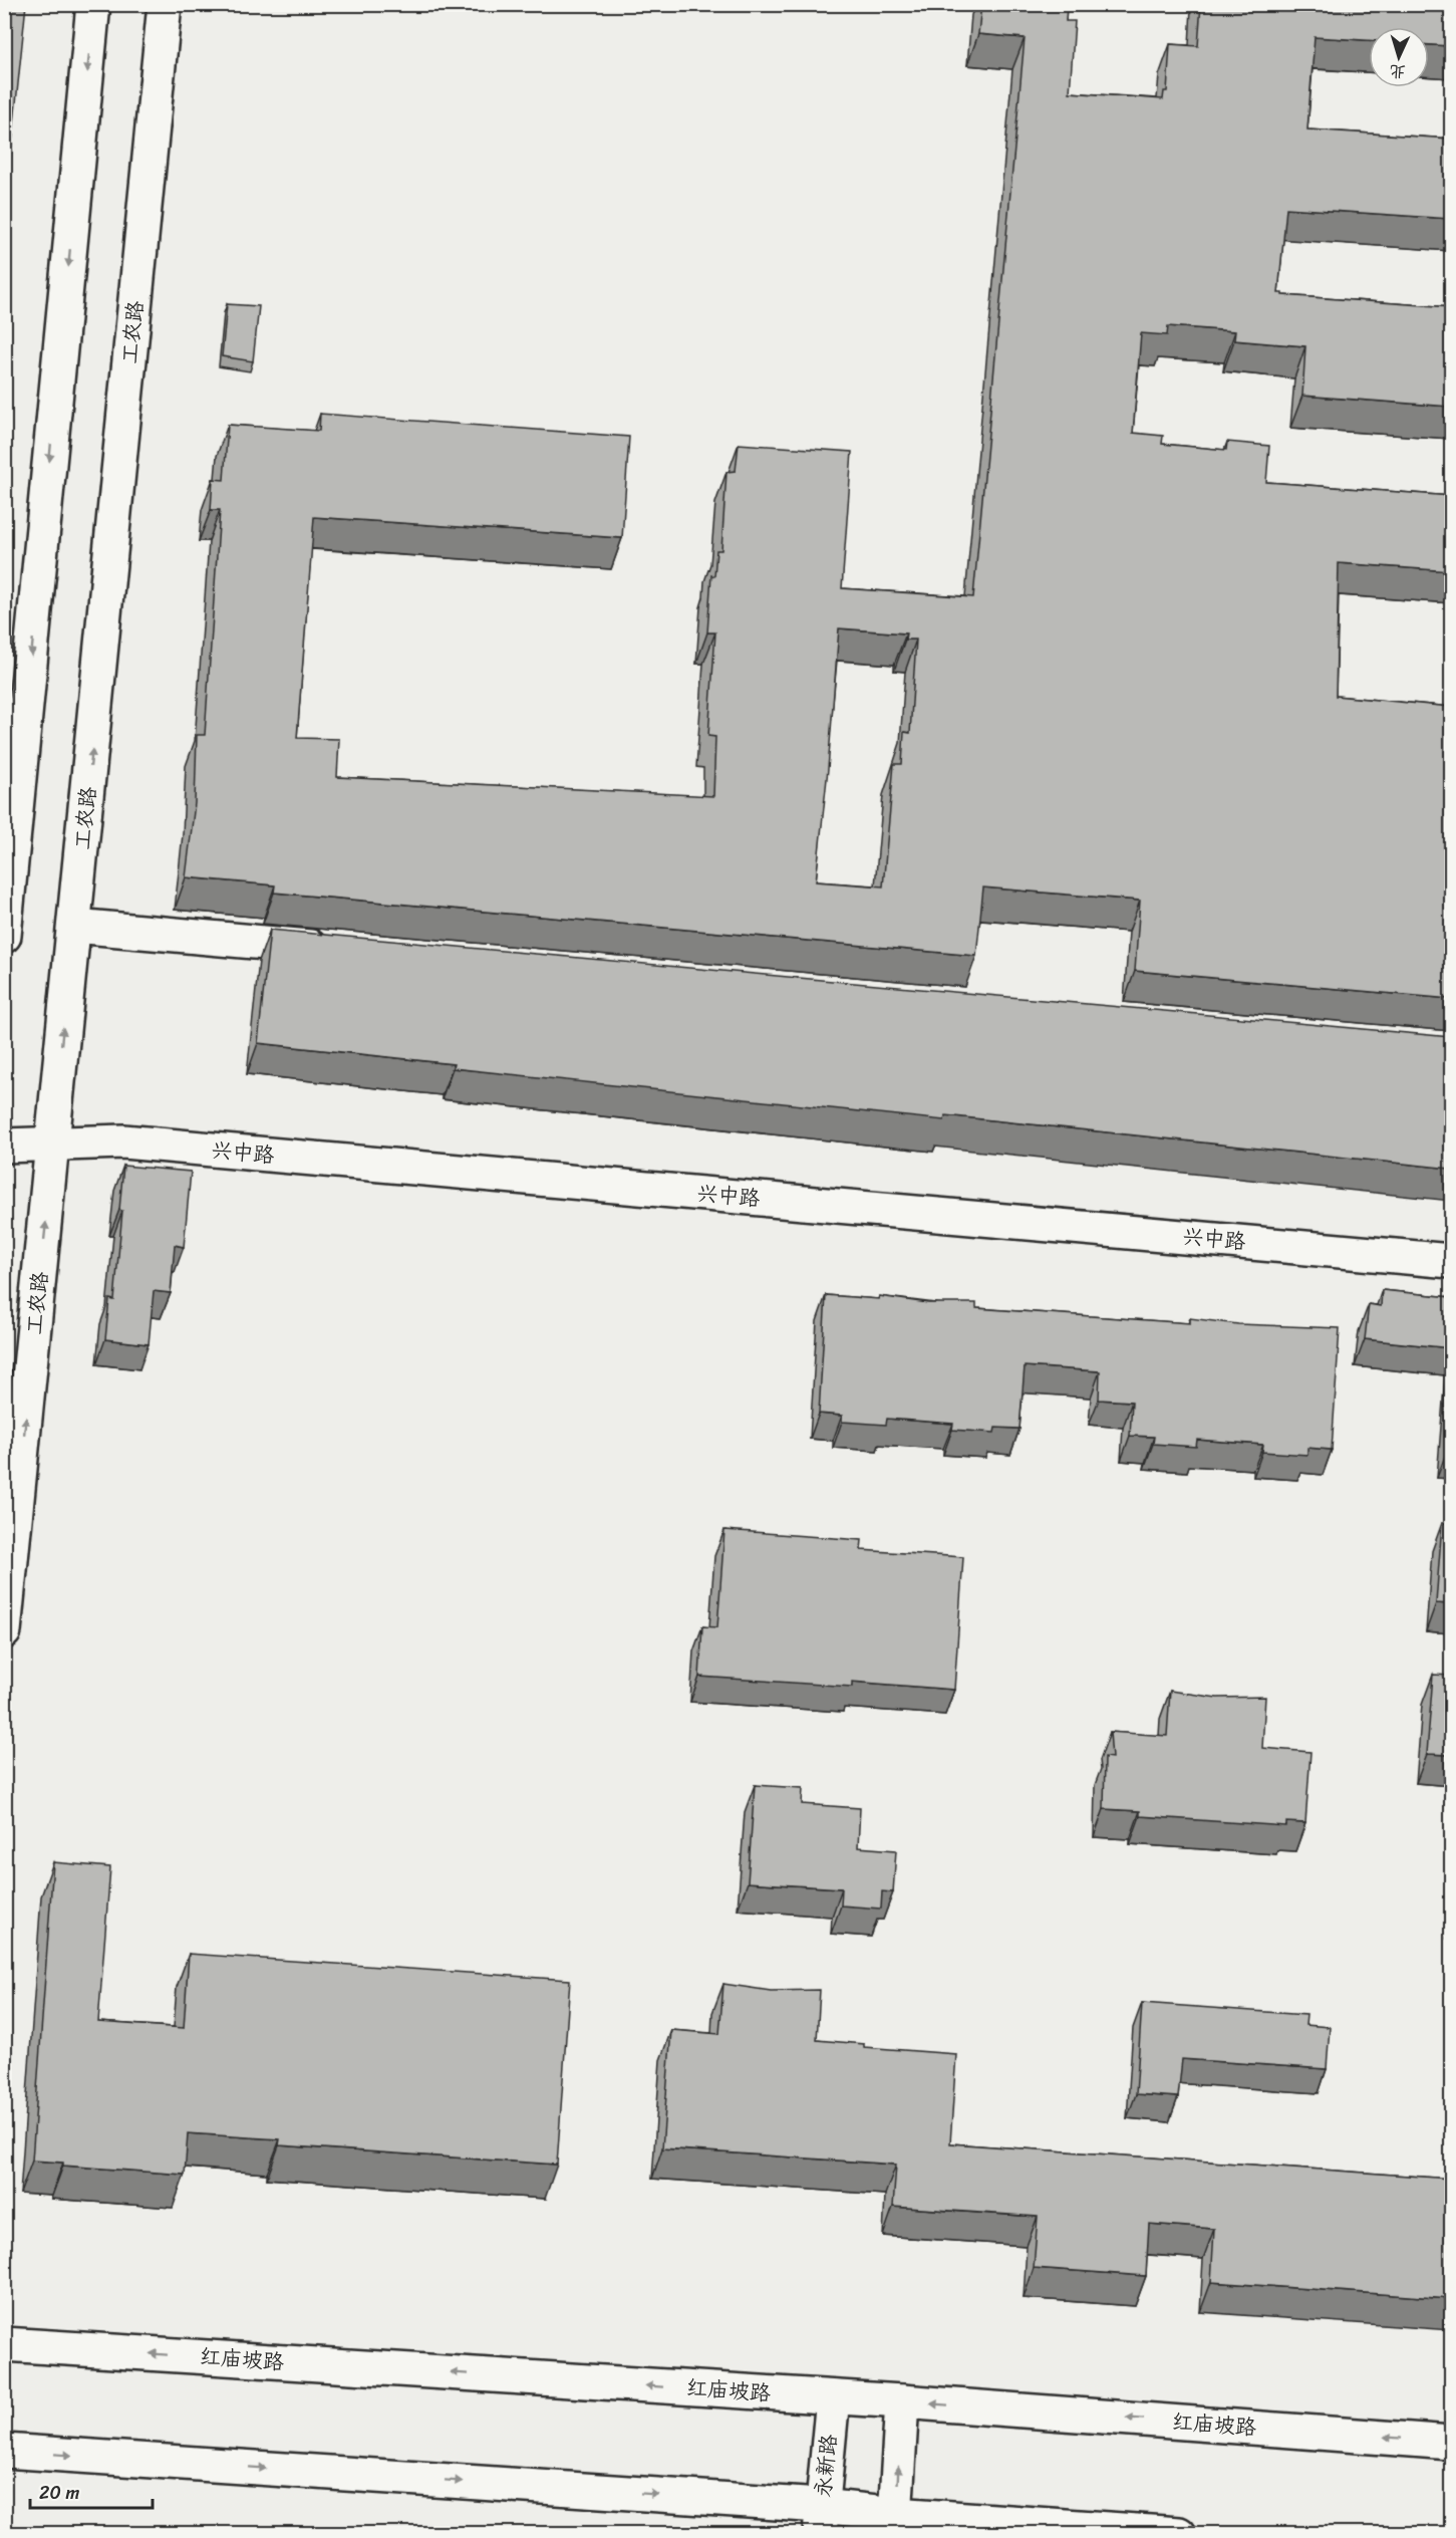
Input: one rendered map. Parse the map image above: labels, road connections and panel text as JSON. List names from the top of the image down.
{
  "streets": {
    "main road": [
      "工农路",
      "兴中路",
      "红庙坡路",
      "永新路"
    ]
  },
  "crossings": [
    ["工农路", "兴中路"],
    ["红庙坡路", "永新路"]
  ],
  "scale_bar": "20 m",
  "north": "bottom"
}
